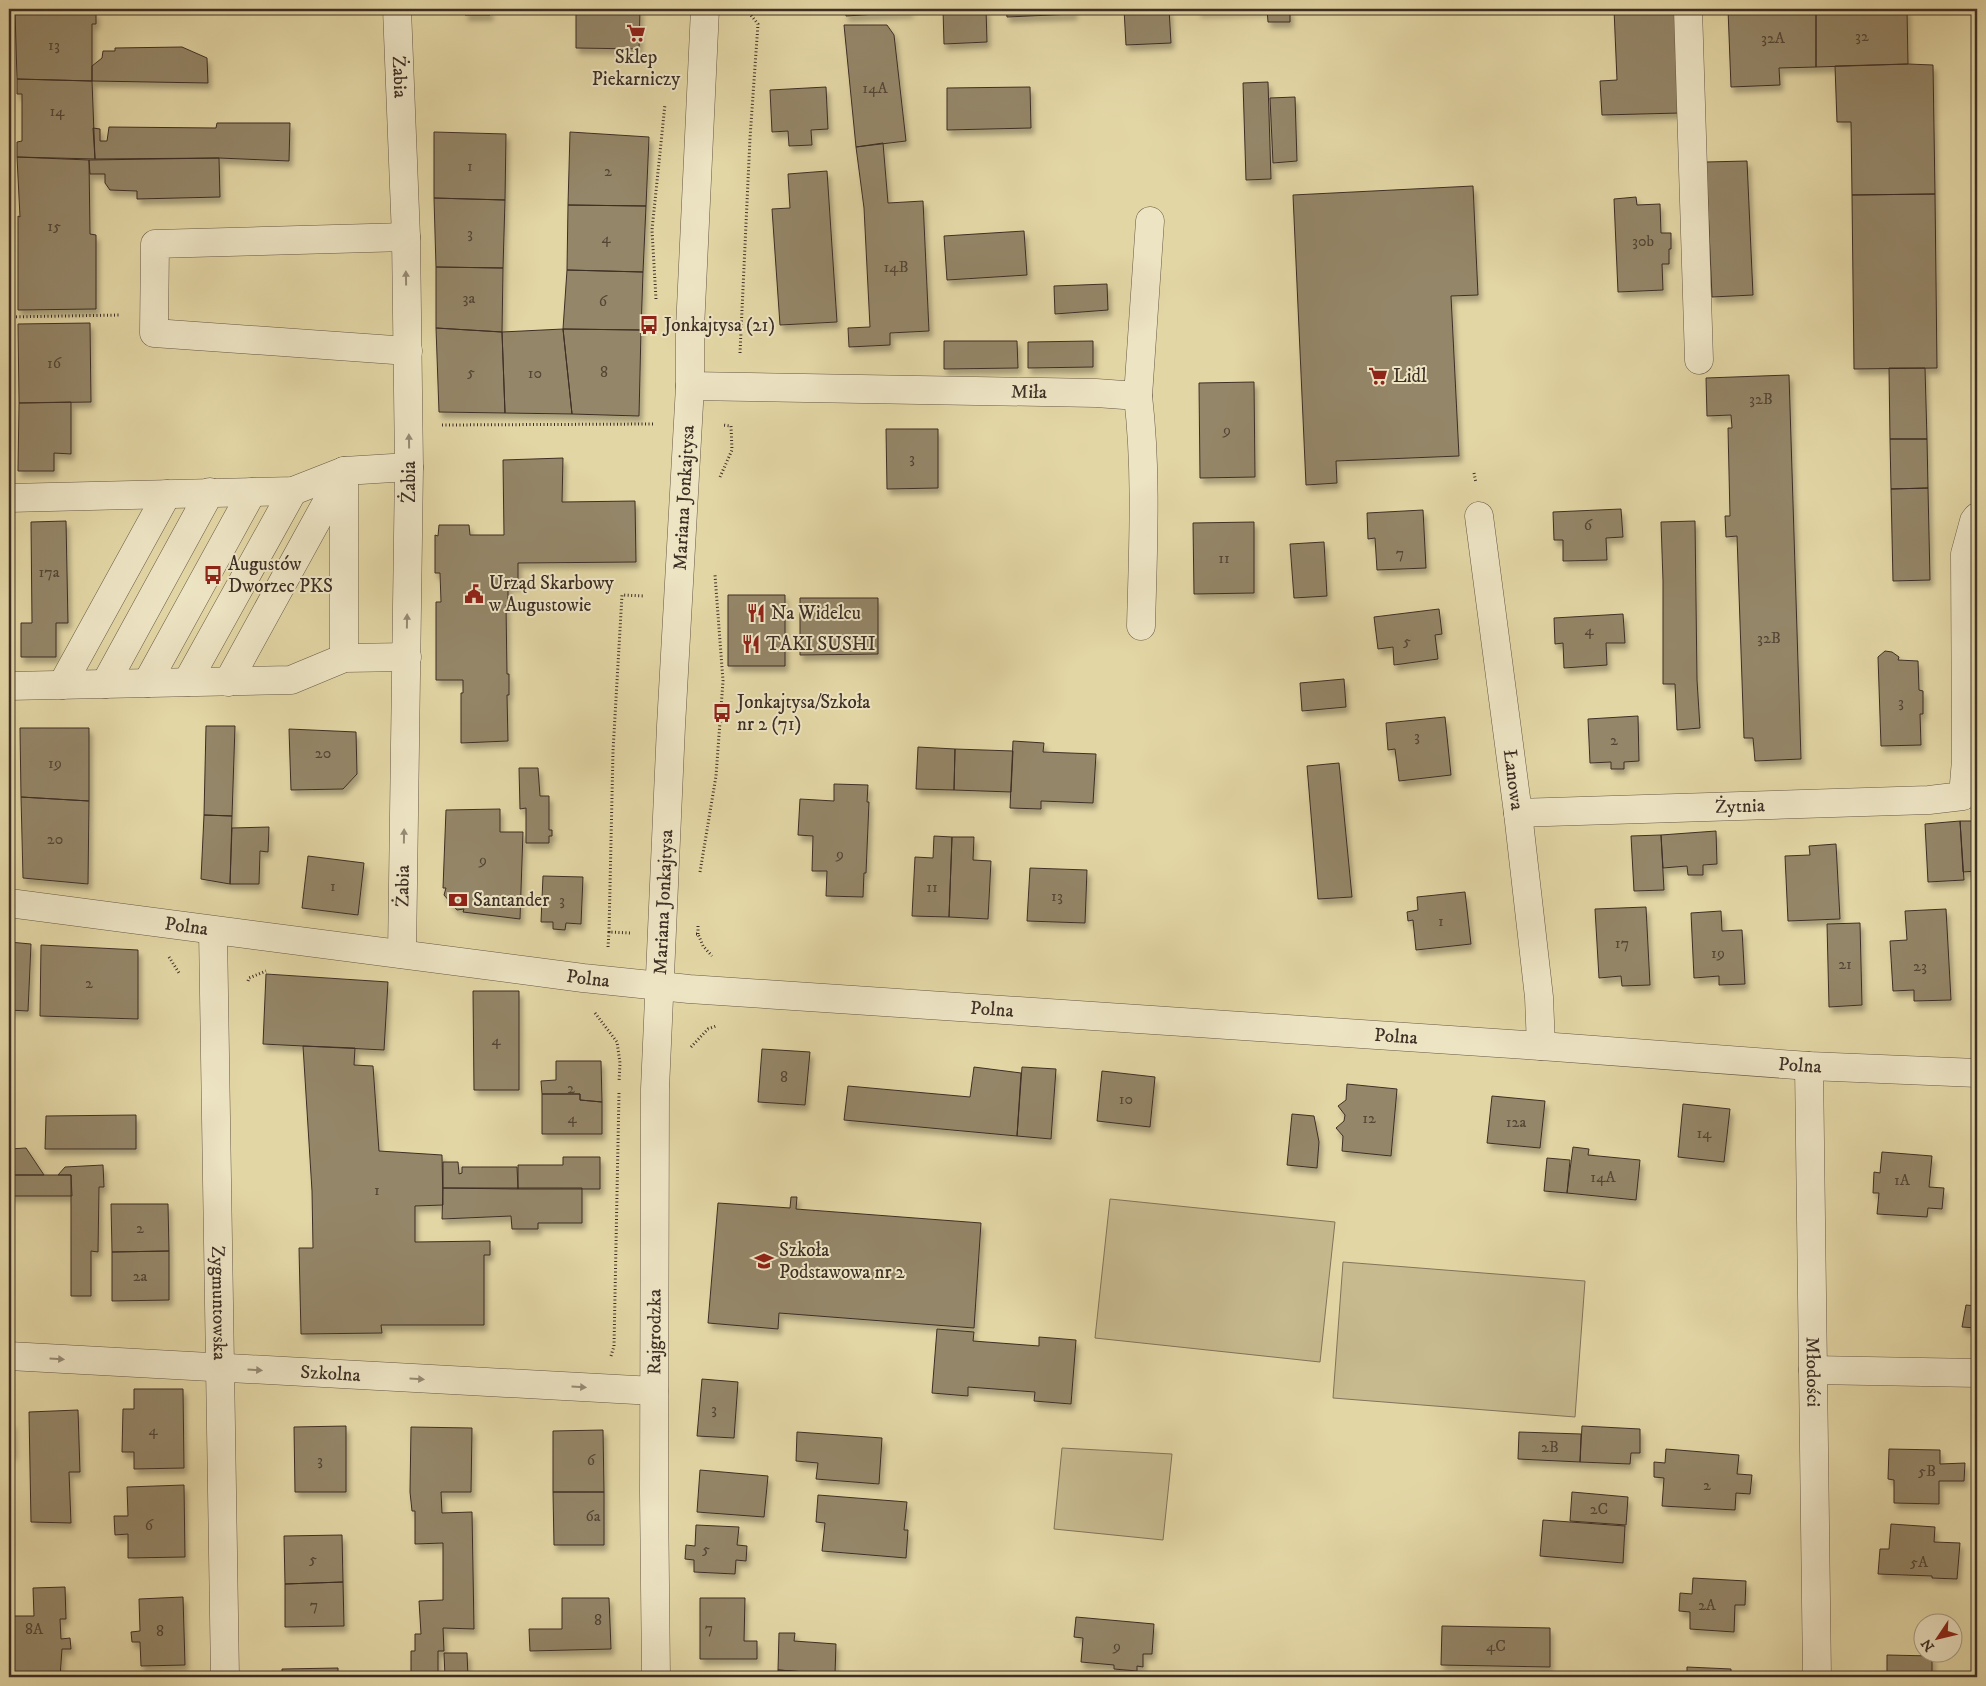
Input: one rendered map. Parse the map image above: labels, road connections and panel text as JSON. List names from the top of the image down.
{
  "streets": {
    "street": [
      "Żabia",
      "Miła",
      "Mariana Jonkajtysa",
      "Łanowa",
      "Żytnia",
      "Polna",
      "Zygmuntowska",
      "Rajgrodzka",
      "Młodości",
      "Szkolna"
    ]
  },
  "crossings": [
    ["Żabia", "Polna"],
    ["Miła", "Mariana Jonkajtysa"],
    ["Mariana Jonkajtysa", "Polna"],
    ["Mariana Jonkajtysa", "Rajgrodzka"],
    ["Łanowa", "Żytnia"],
    ["Łanowa", "Polna"],
    ["Polna", "Zygmuntowska"],
    ["Polna", "Rajgrodzka"],
    ["Polna", "Młodości"],
    ["Zygmuntowska", "Szkolna"],
    ["Rajgrodzka", "Szkolna"]
  ],
  "one_way": ["Żabia", "Szkolna"],
  "places": {
    "supermarket": ["Sklep Piekarniczy", "Lidl"],
    "bus stop": ["Jonkajtysa (21)", "Augustów Dworzec PKS", "Jonkajtysa/Szkoła nr 2 (71)"],
    "public building": ["Urząd Skarbowy w Augustowie"],
    "restaurant": ["Na Widelcu", "TAKI SUSHI"],
    "bank": ["Santander"],
    "school or university": ["Szkoła Podstawowa nr 2"]
  },
  "house_numbers": [
    "32",
    "32A",
    "13",
    "14A",
    "14",
    "1",
    "2",
    "15",
    "3",
    "4",
    "30b",
    "14B",
    "3a",
    "6",
    "16",
    "5",
    "8",
    "10",
    "32B",
    "9",
    "3",
    "6",
    "7",
    "11",
    "17a",
    "4",
    "32B",
    "5",
    "3",
    "3",
    "2",
    "20",
    "19",
    "20",
    "9",
    "9",
    "1",
    "11",
    "13",
    "3",
    "1",
    "17",
    "19",
    "21",
    "23",
    "2",
    "4",
    "8",
    "2",
    "10",
    "4",
    "12",
    "12a",
    "14",
    "14A",
    "1A",
    "1",
    "2",
    "2a",
    "3",
    "4",
    "2B",
    "3",
    "6",
    "5B",
    "2",
    "2C",
    "6a",
    "6",
    "5",
    "5",
    "5A",
    "7",
    "2A",
    "8",
    "7",
    "8A",
    "8",
    "9",
    "4C"
  ],
  "north": "bottom left"
}
